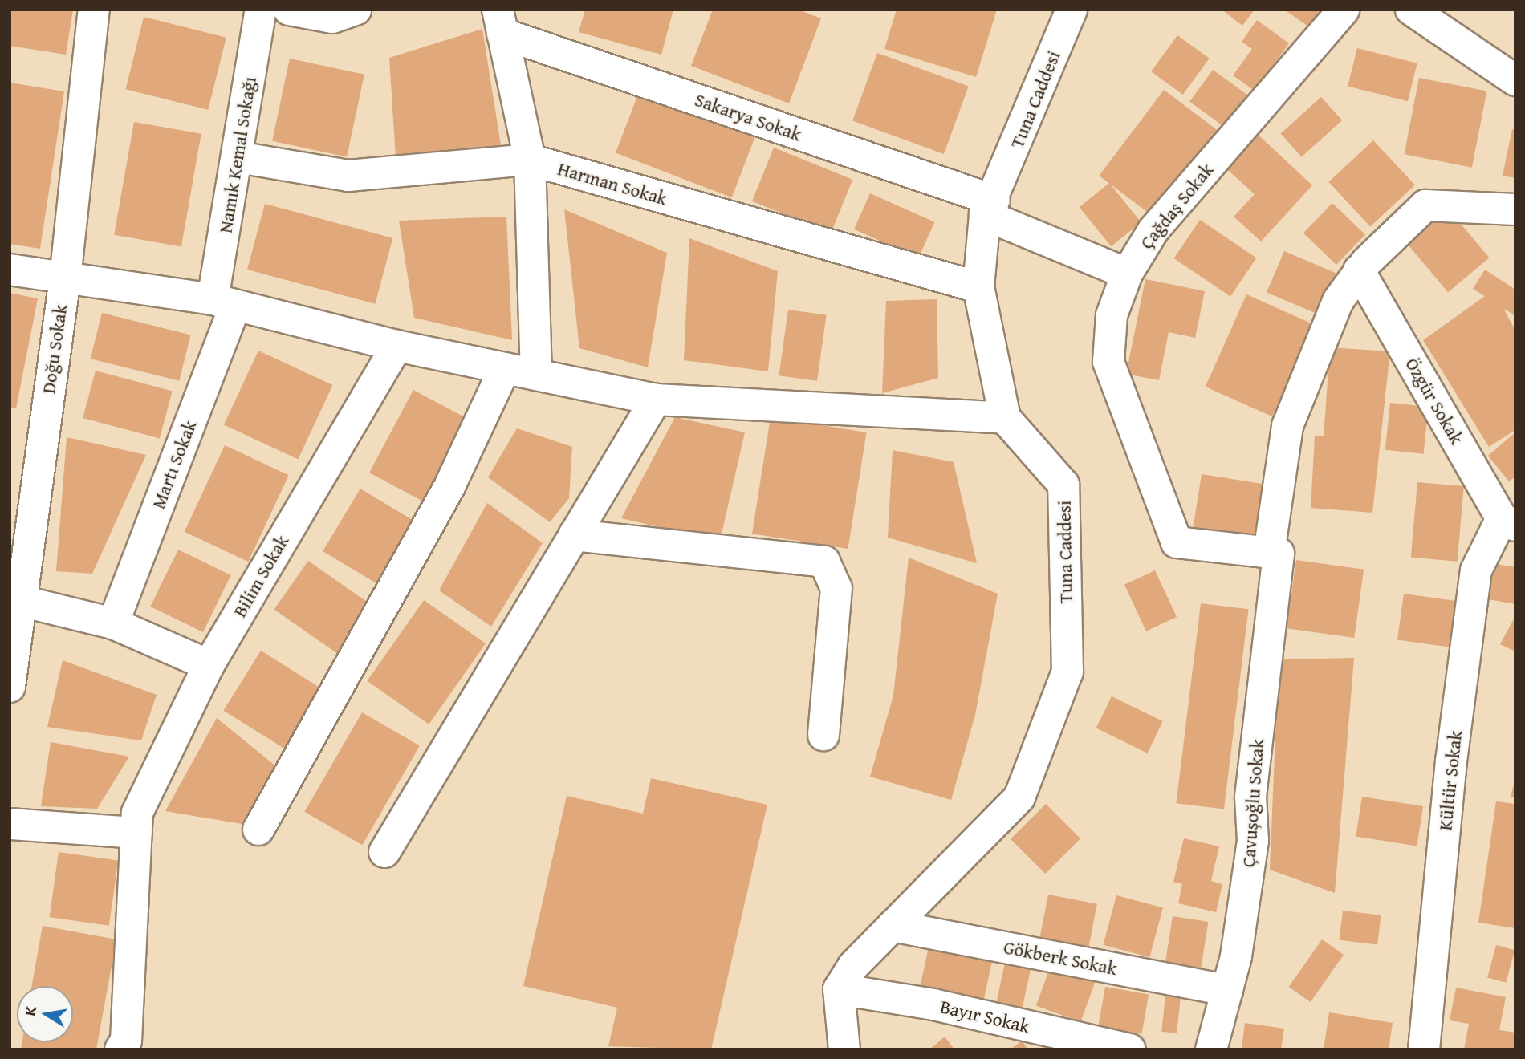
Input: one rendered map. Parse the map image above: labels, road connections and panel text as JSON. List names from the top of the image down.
{
  "streets": {
    "street": [
      "Tuna Caddesi",
      "Sakarya Sokak",
      "Namık Kemal Sokağı",
      "Harman Sokak",
      "Çağdaş Sokak",
      "Doğu Sokak",
      "Özgür Sokak",
      "Martı Sokak",
      "Bilim Sokak",
      "Kültür Sokak",
      "Çavuşoğlu Sokak",
      "Gökberk Sokak",
      "Bayır Sokak"
    ]
  },
  "crossings": [
    ["Tuna Caddesi", "Sakarya Sokak"],
    ["Tuna Caddesi", "Harman Sokak"],
    ["Tuna Caddesi", "Gökberk Sokak"],
    ["Tuna Caddesi", "Bayır Sokak"],
    ["Sakarya Sokak", "Harman Sokak"],
    ["Sakarya Sokak", "Çağdaş Sokak"],
    ["Namık Kemal Sokağı", "Harman Sokak"],
    ["Namık Kemal Sokağı", "Martı Sokak"],
    ["Çağdaş Sokak", "Çavuşoğlu Sokak"],
    ["Özgür Sokak", "Kültür Sokak"],
    ["Çavuşoğlu Sokak", "Gökberk Sokak"]
  ],
  "north": "left"
}
